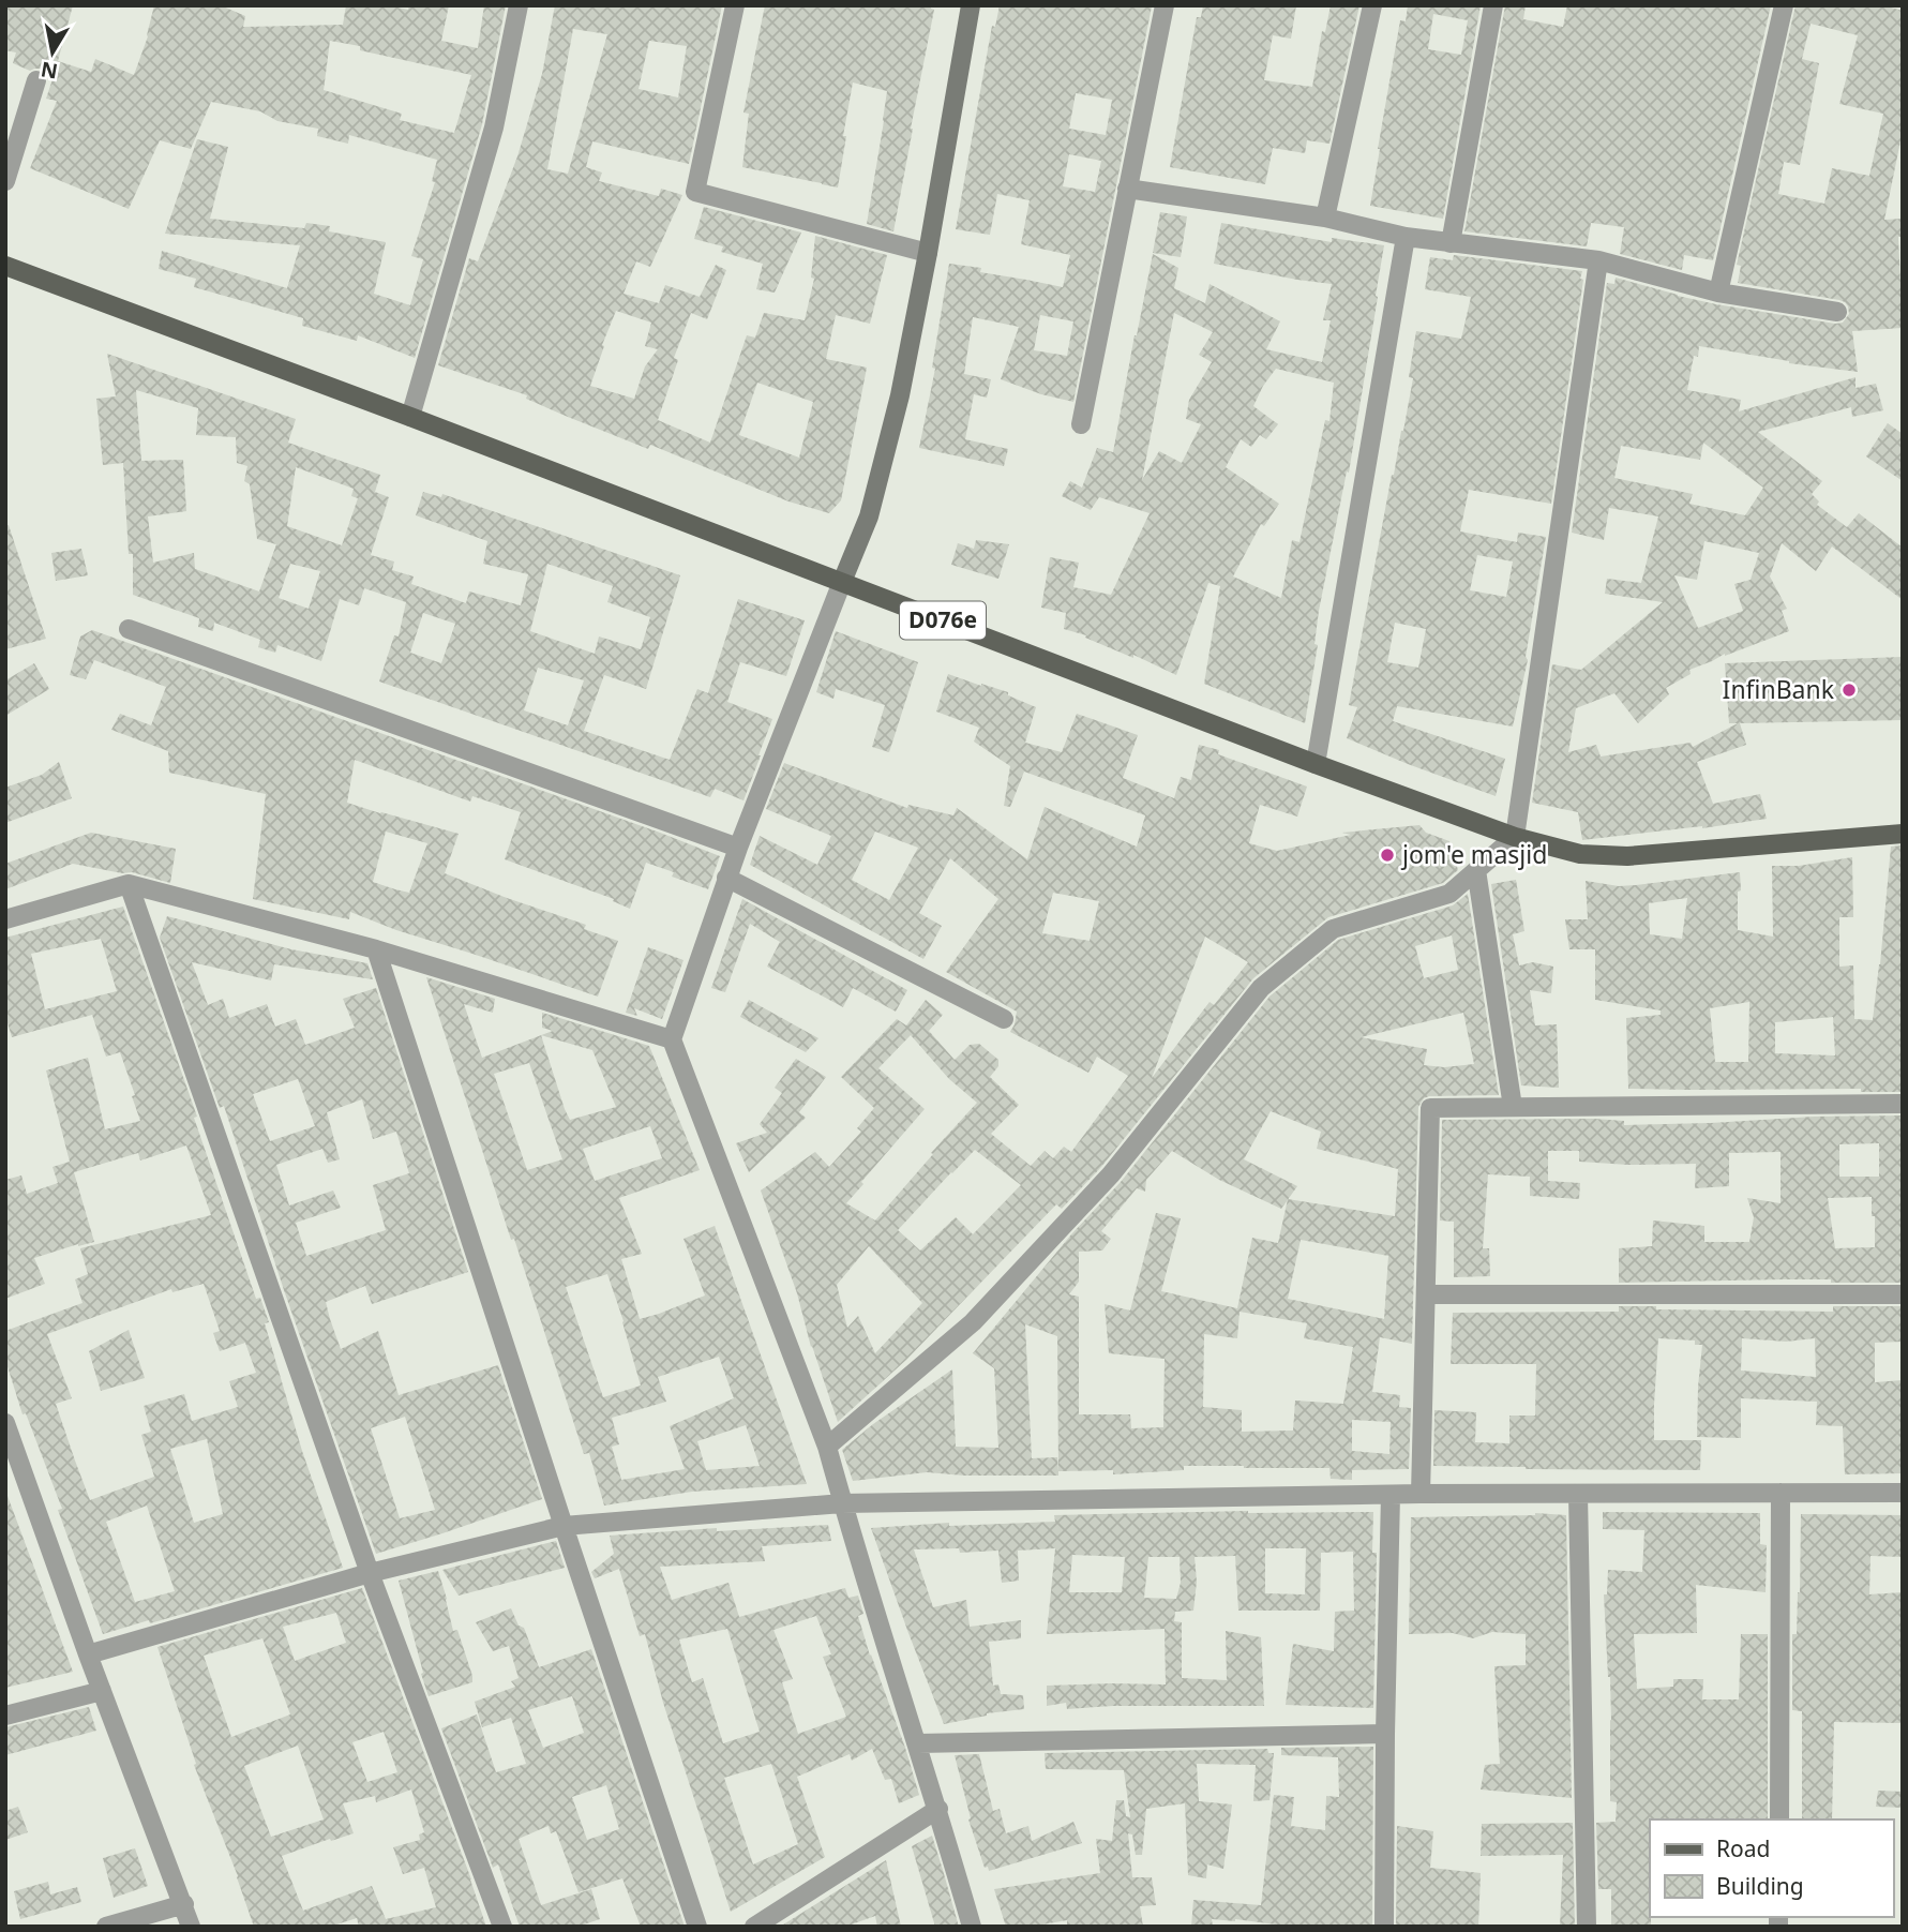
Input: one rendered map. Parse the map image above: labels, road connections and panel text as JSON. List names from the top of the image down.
{
  "streets": {
    "main road": ["D076e"]
  },
  "places": ["InfinBank", "jom'e masjid"],
  "legend": ["Road", "Building"],
  "north": "bottom"
}
